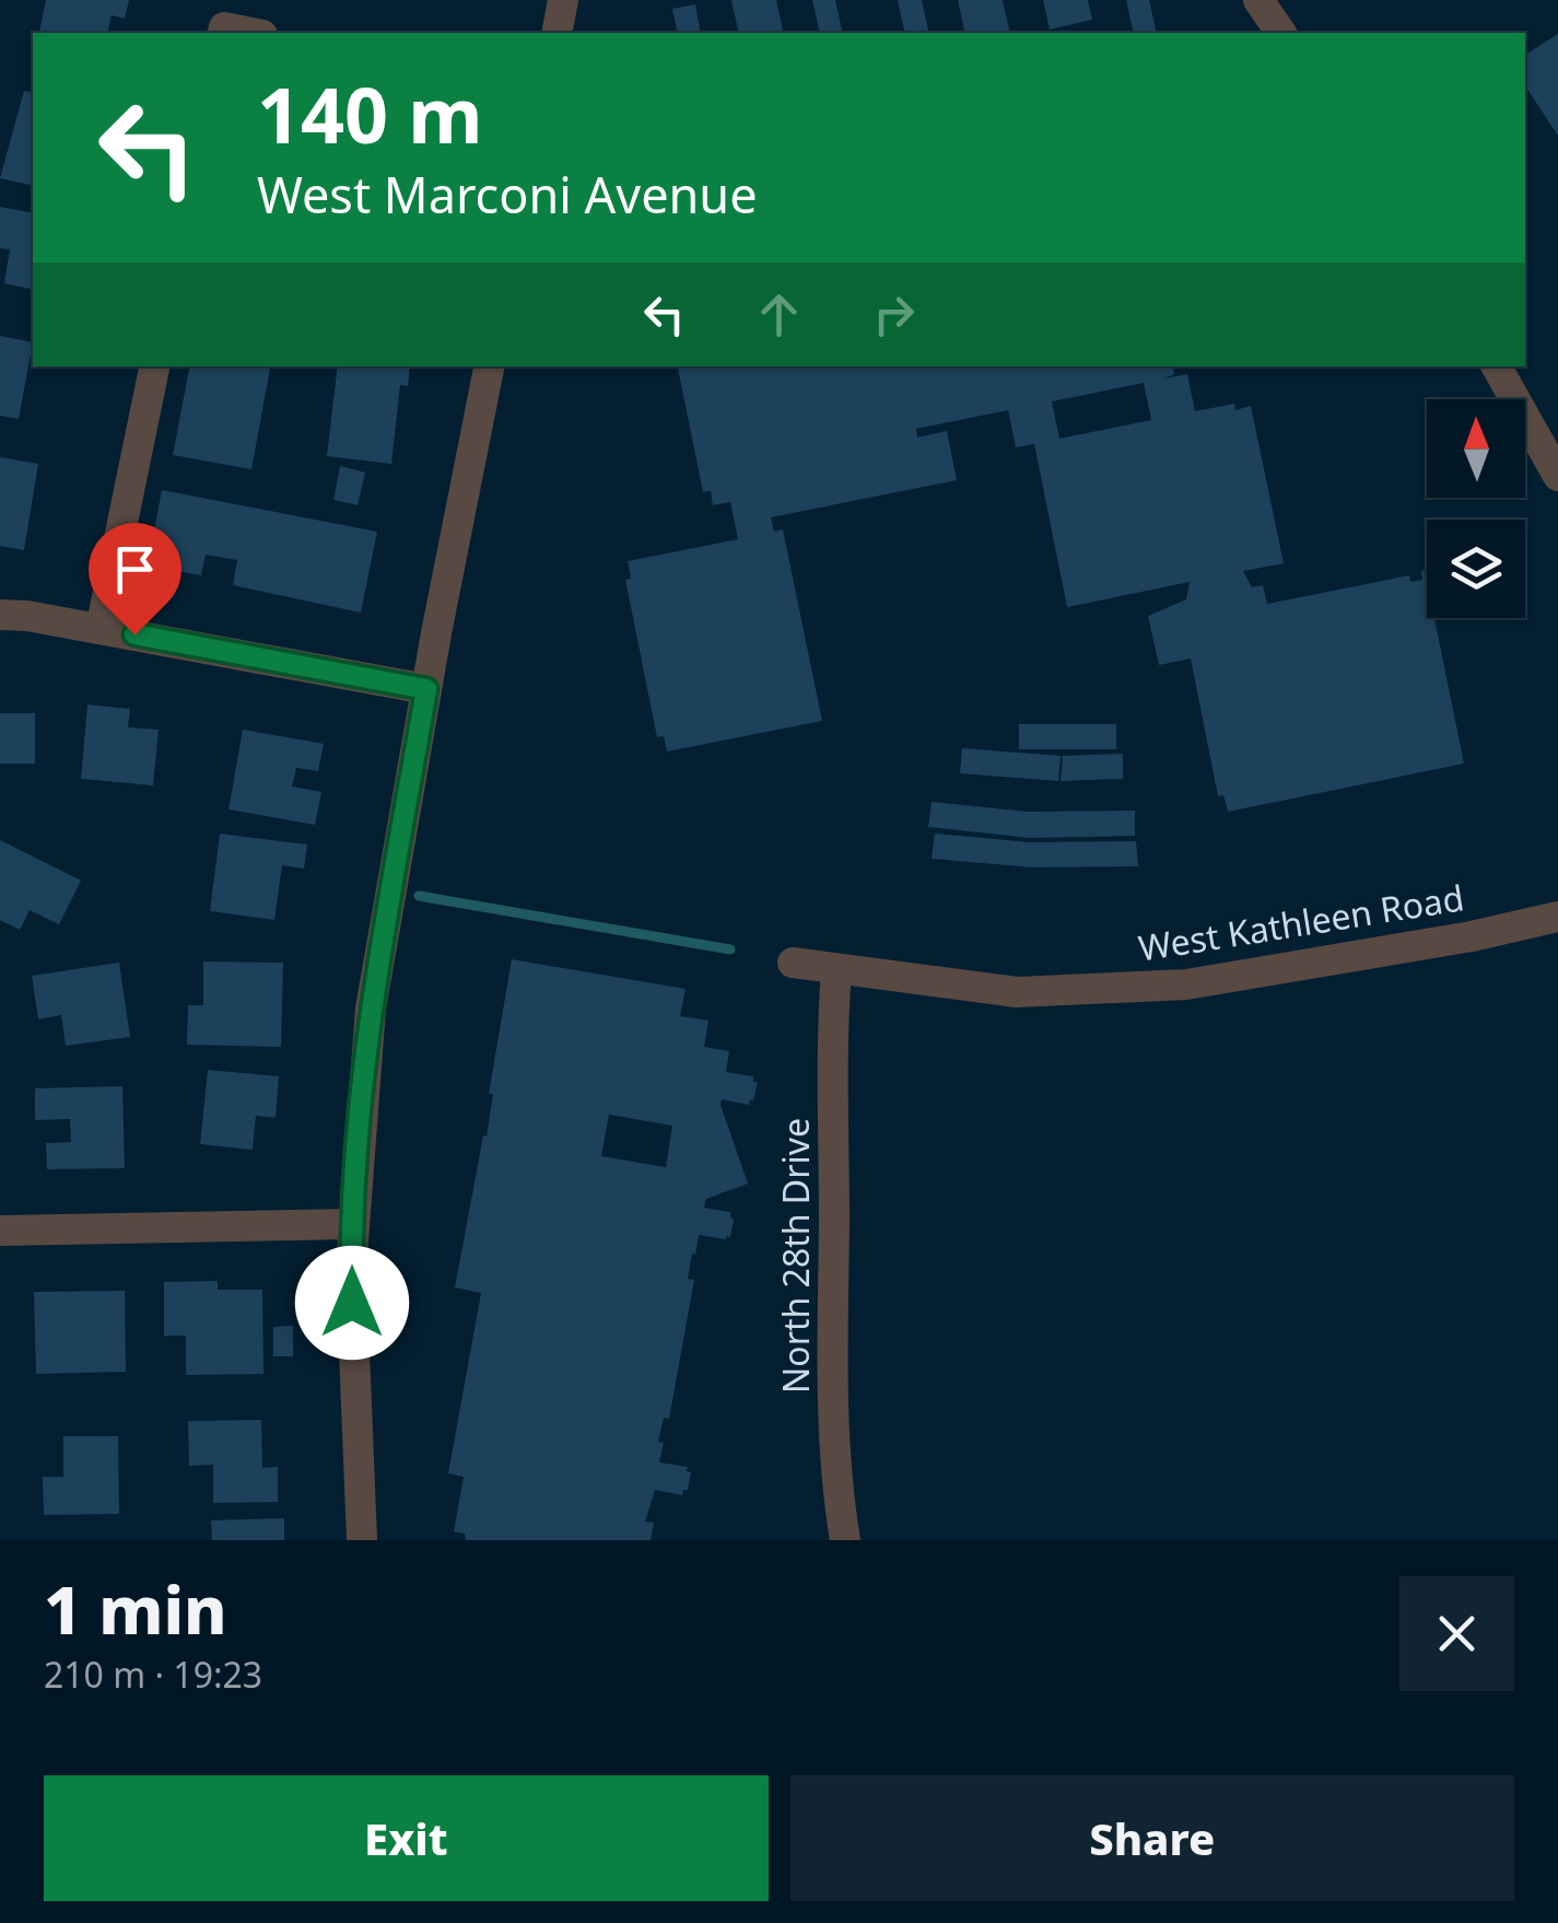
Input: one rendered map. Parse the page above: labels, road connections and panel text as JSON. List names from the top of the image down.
{
  "streets": {
    "street": ["West Kathleen Road", "North 28th Drive"]
  },
  "crossings": [
    ["West Kathleen Road", "North 28th Drive"]
  ],
  "north": "top",
  "page": {
    "turn": ["140 m", "West Marconi Avenue"],
    "heading": ["1 min", "210 m · 19:23"],
    "buttons": ["Exit", "Share"]
  }
}
